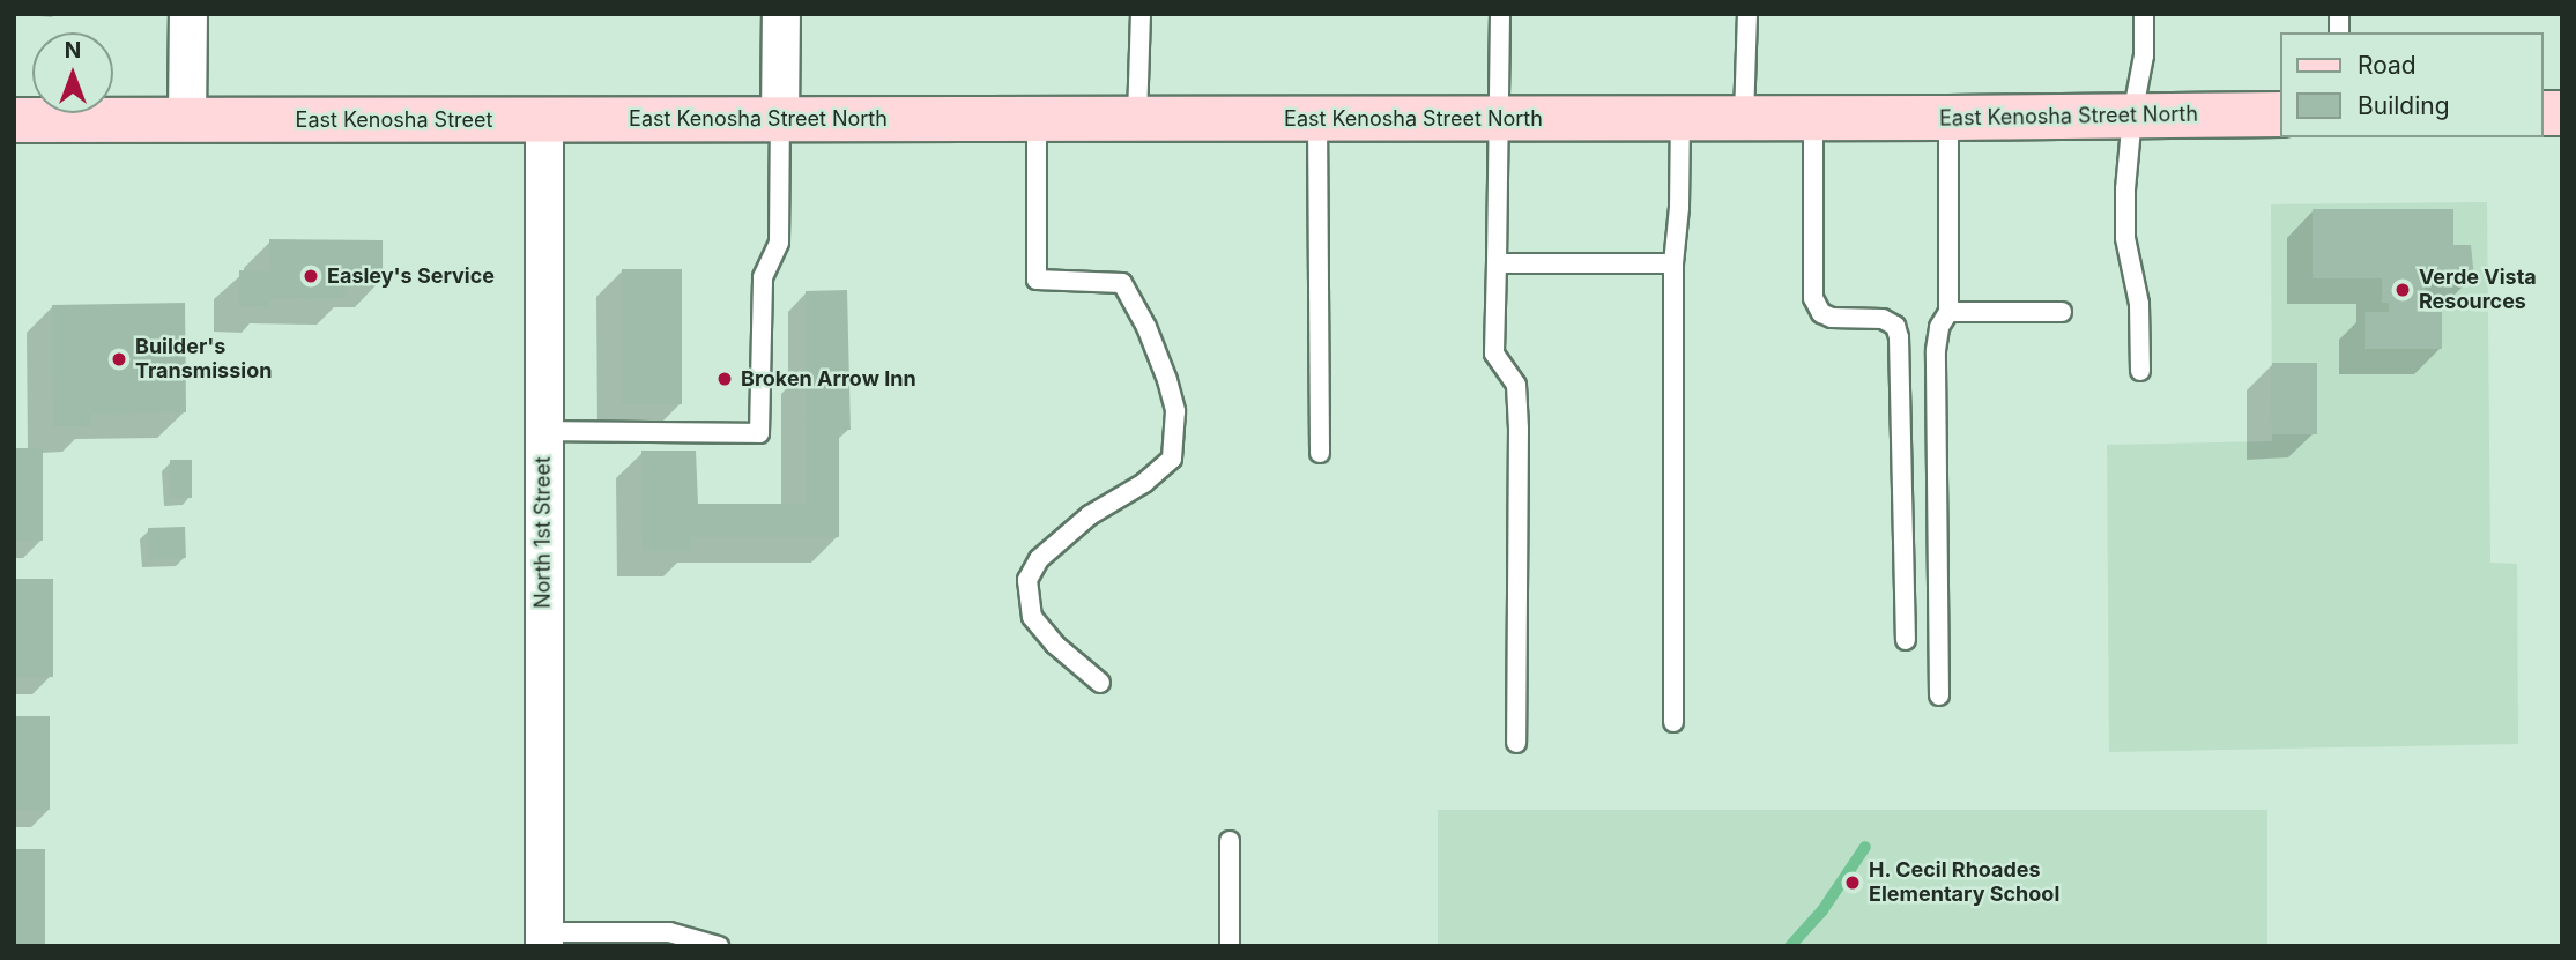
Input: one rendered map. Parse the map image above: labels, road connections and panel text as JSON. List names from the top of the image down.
{
  "streets": {
    "main road": ["East Kenosha Street North", "East Kenosha Street"],
    "street": ["North 1st Street"]
  },
  "crossings": [
    ["East Kenosha Street North", "East Kenosha Street"],
    ["East Kenosha Street North", "North 1st Street"],
    ["East Kenosha Street", "North 1st Street"]
  ],
  "places": [
    "Easley's Service",
    "Verde Vista Resources",
    "Builder's Transmission",
    "Broken Arrow Inn",
    "H. Cecil Rhoades Elementary School"
  ],
  "legend": ["Road", "Building"],
  "north": "top"
}
